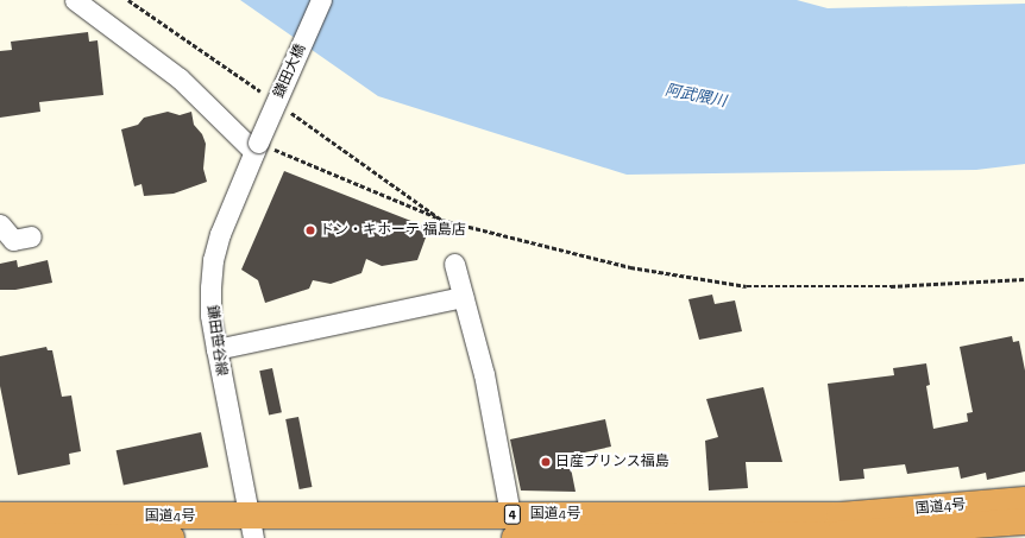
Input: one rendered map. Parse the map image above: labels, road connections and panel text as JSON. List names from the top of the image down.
{
  "streets": {
    "highway": ["国道4号", "4"],
    "street": ["鎌田大橋", "鎌田笹谷線"]
  },
  "crossings": [
    ["鎌田大橋", "鎌田笹谷線"],
    ["鎌田笹谷線", "国道4号"]
  ],
  "water": ["阿武隈川"],
  "places": ["ドン・キホーテ 福島店", "日産プリンス福島"]
}
